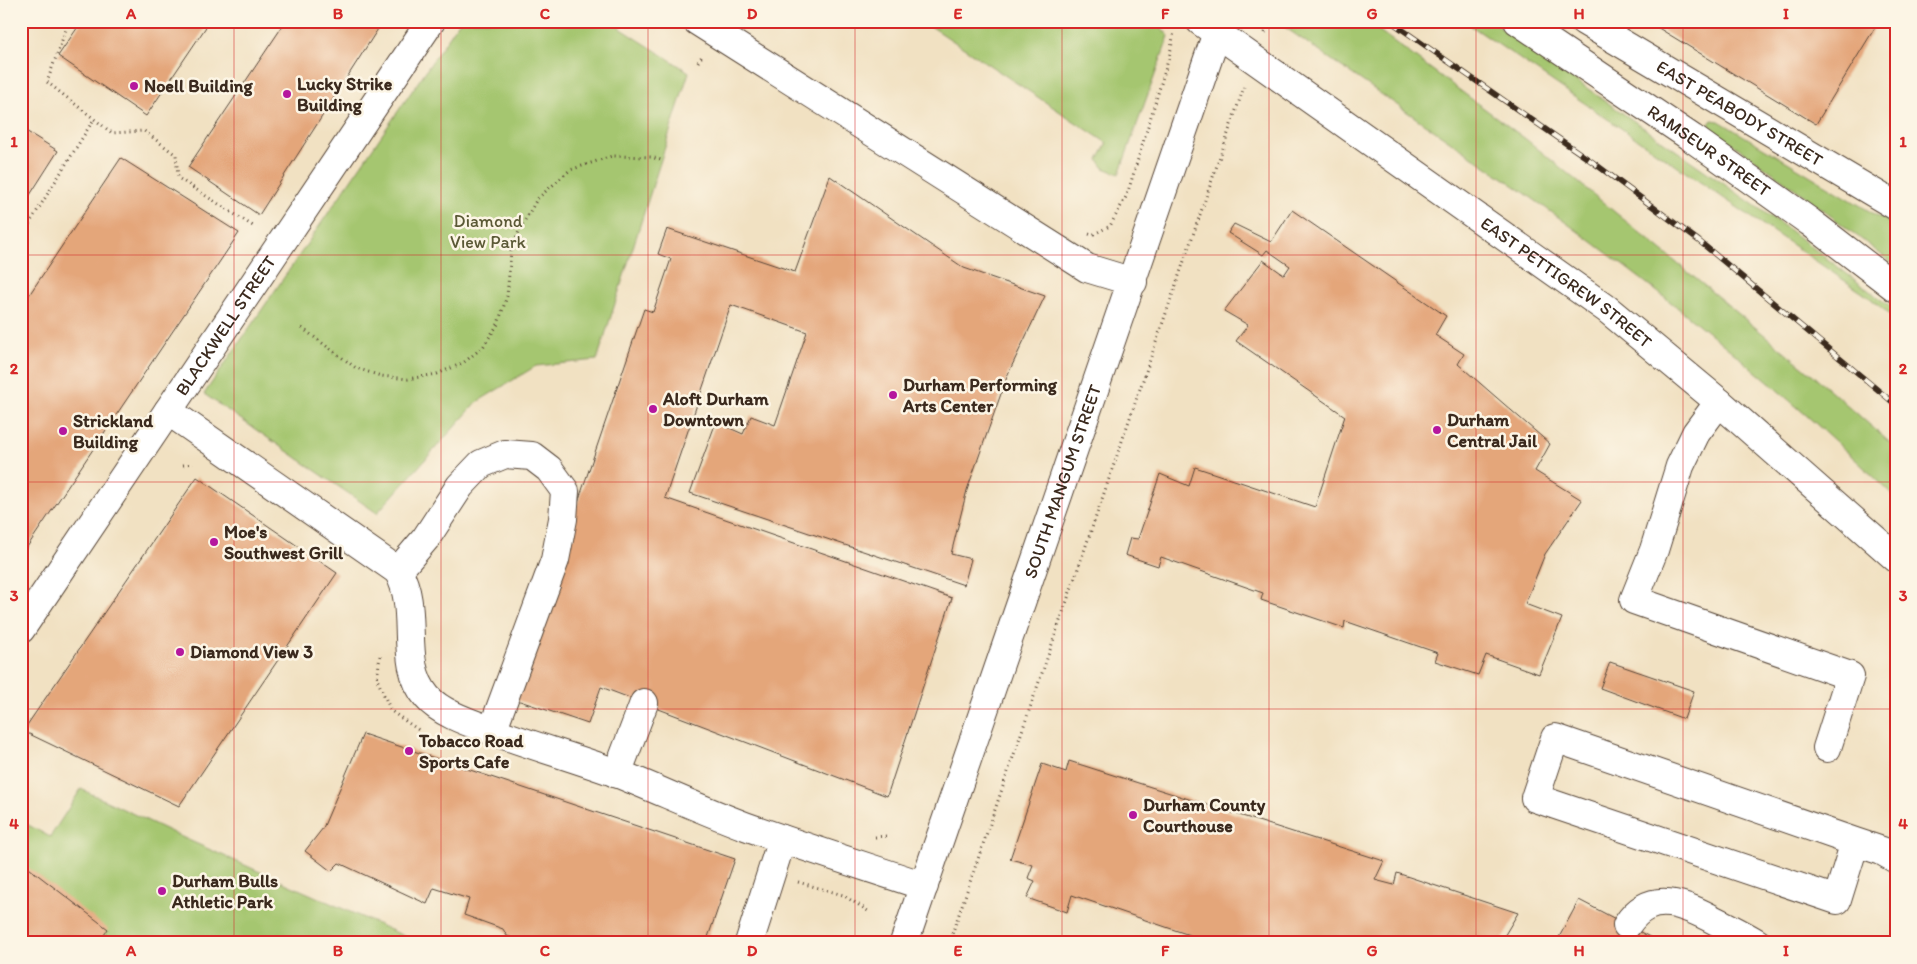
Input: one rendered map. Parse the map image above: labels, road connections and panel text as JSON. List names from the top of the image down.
{
  "streets": {
    "street": [
      "EAST PEABODY STREET",
      "RAMSEUR STREET",
      "EAST PETTIGREW STREET",
      "BLACKWELL STREET",
      "SOUTH MANGUM STREET"
    ]
  },
  "crossings": [
    ["EAST PETTIGREW STREET", "SOUTH MANGUM STREET"]
  ],
  "parks": ["Diamond View Park"],
  "places": [
    "Noell Building",
    "Lucky Strike Building",
    "Durham Performing Arts Center",
    "Aloft Durham Downtown",
    "Durham Central Jail",
    "Strickland Building",
    "Moe's Southwest Grill",
    "Diamond View 3",
    "Tobacco Road Sports Cafe",
    "Durham County Courthouse",
    "Durham Bulls Athletic Park"
  ],
  "grid": {
    "columns": [
      "A",
      "B",
      "C",
      "D",
      "E",
      "F",
      "G",
      "H",
      "I"
    ],
    "rows": [
      "1",
      "2",
      "3",
      "4"
    ]
  }
}
